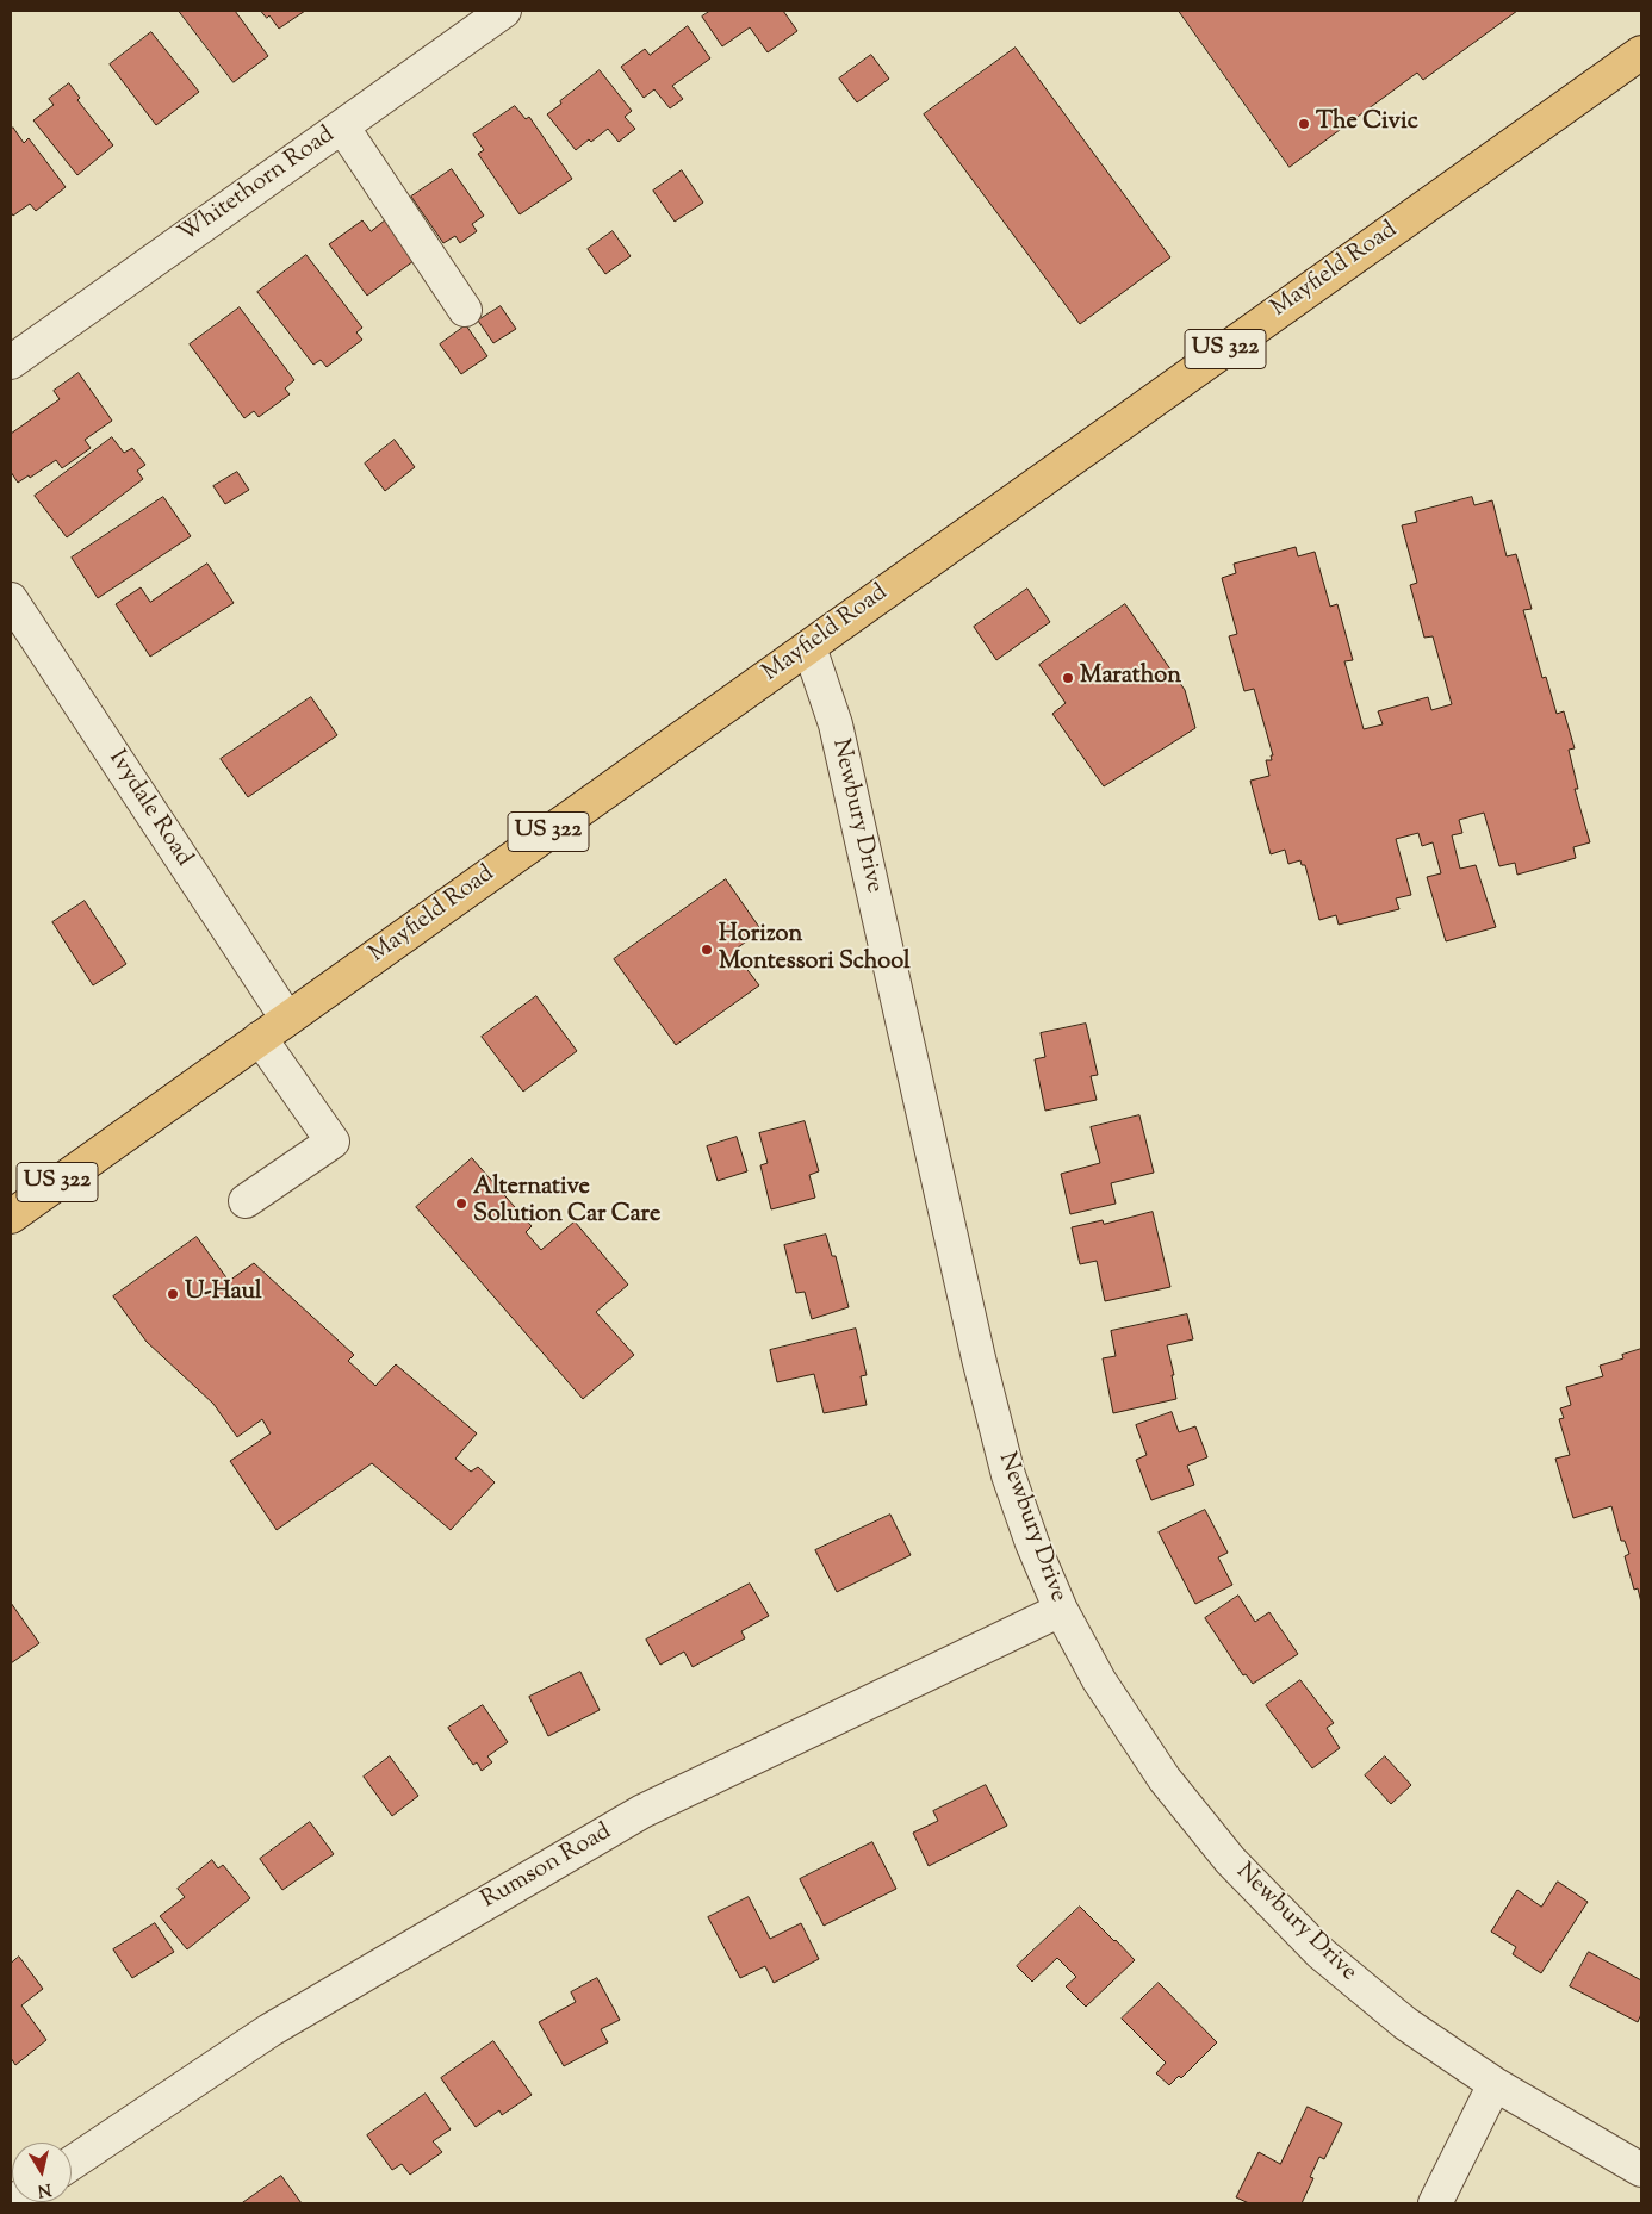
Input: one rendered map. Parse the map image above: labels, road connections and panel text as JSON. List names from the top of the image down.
{
  "streets": {
    "main road": ["Mayfield Road", "US 322"],
    "street": [
      "Whitethorn Road",
      "Ivydale Road",
      "Newbury Drive",
      "Rumson Road"
    ]
  },
  "crossings": [
    ["Mayfield Road", "Ivydale Road"],
    ["Mayfield Road", "Newbury Drive"],
    ["Newbury Drive", "Rumson Road"]
  ],
  "places": [
    "The Civic",
    "Marathon",
    "Horizon Montessori School",
    "Alternative Solution Car Care",
    "U-Haul"
  ],
  "north": "bottom"
}
